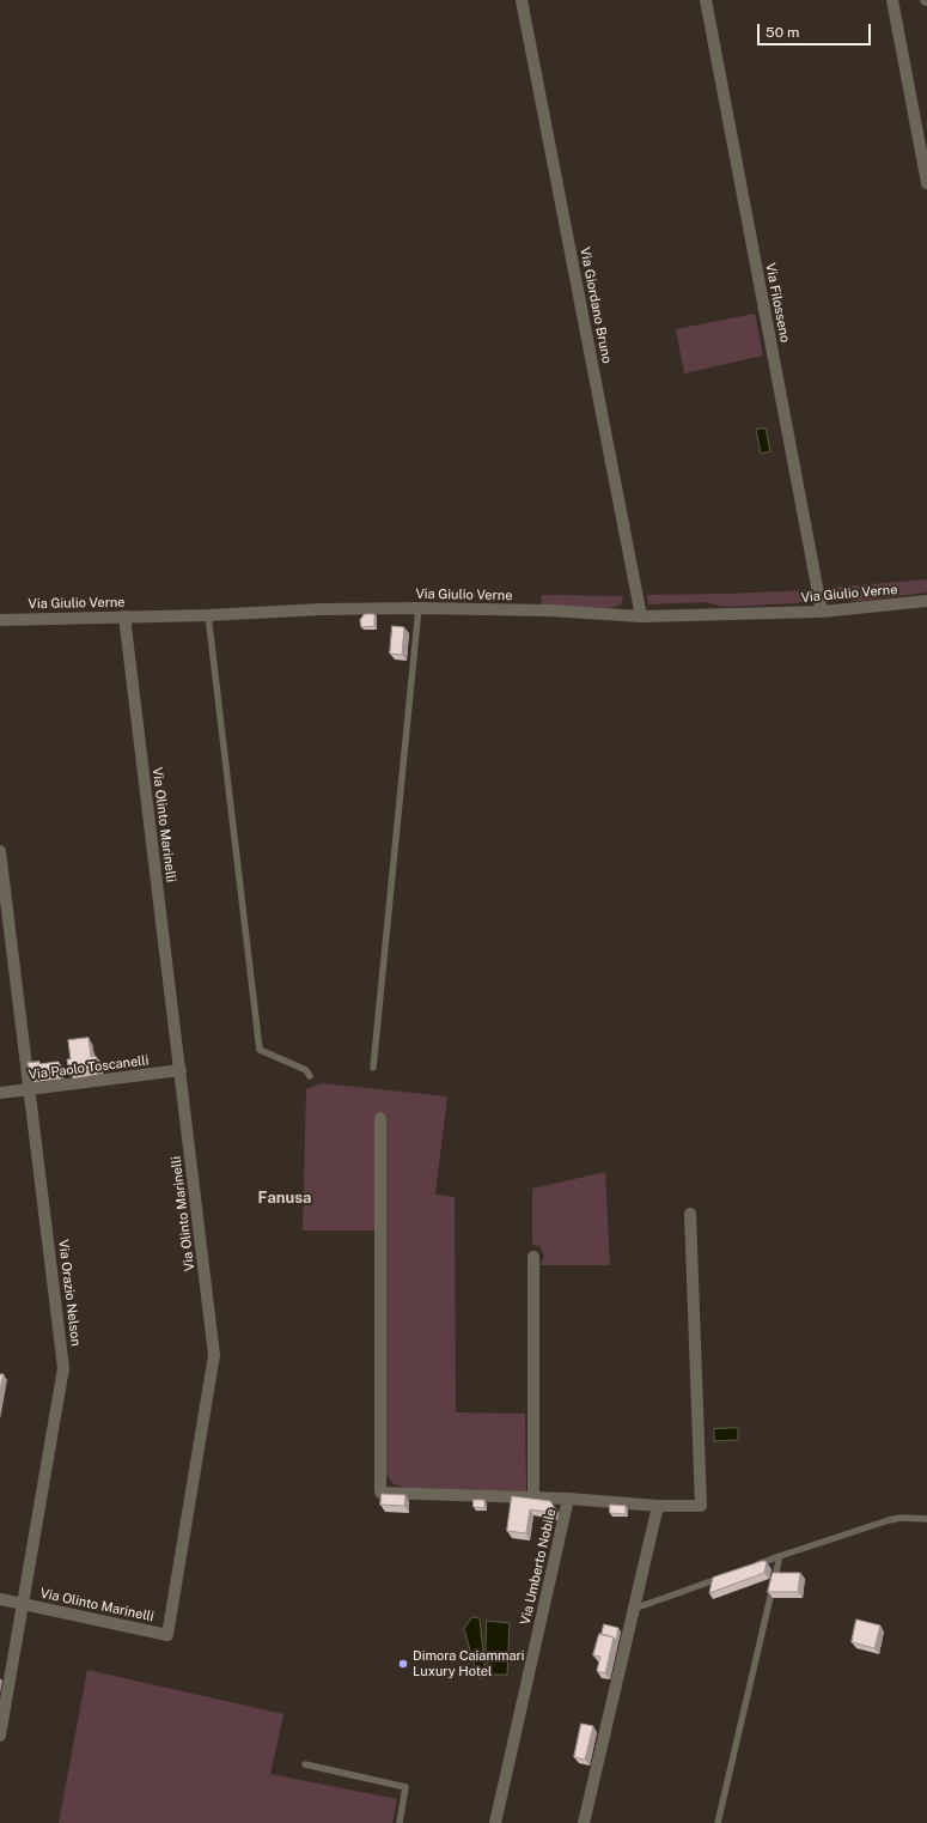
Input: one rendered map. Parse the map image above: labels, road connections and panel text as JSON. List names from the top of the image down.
{
  "streets": {
    "street": [
      "Via Filosseno",
      "Via Giordano Bruno",
      "Via Giulio Verne",
      "Via Olinto Marinelli",
      "Via Paolo Toscanelli",
      "Via Orazio Nelson",
      "Via Umberto Nobile"
    ]
  },
  "crossings": [
    ["Via Filosseno", "Via Giulio Verne"],
    ["Via Giordano Bruno", "Via Giulio Verne"],
    ["Via Giulio Verne", "Via Olinto Marinelli"],
    ["Via Olinto Marinelli", "Via Paolo Toscanelli"],
    ["Via Olinto Marinelli", "Via Orazio Nelson"],
    ["Via Paolo Toscanelli", "Via Orazio Nelson"]
  ],
  "districts": ["Fanusa"],
  "places": ["Dimora Caiammari Luxury Hotel"],
  "scale_bar": "50 m"
}
